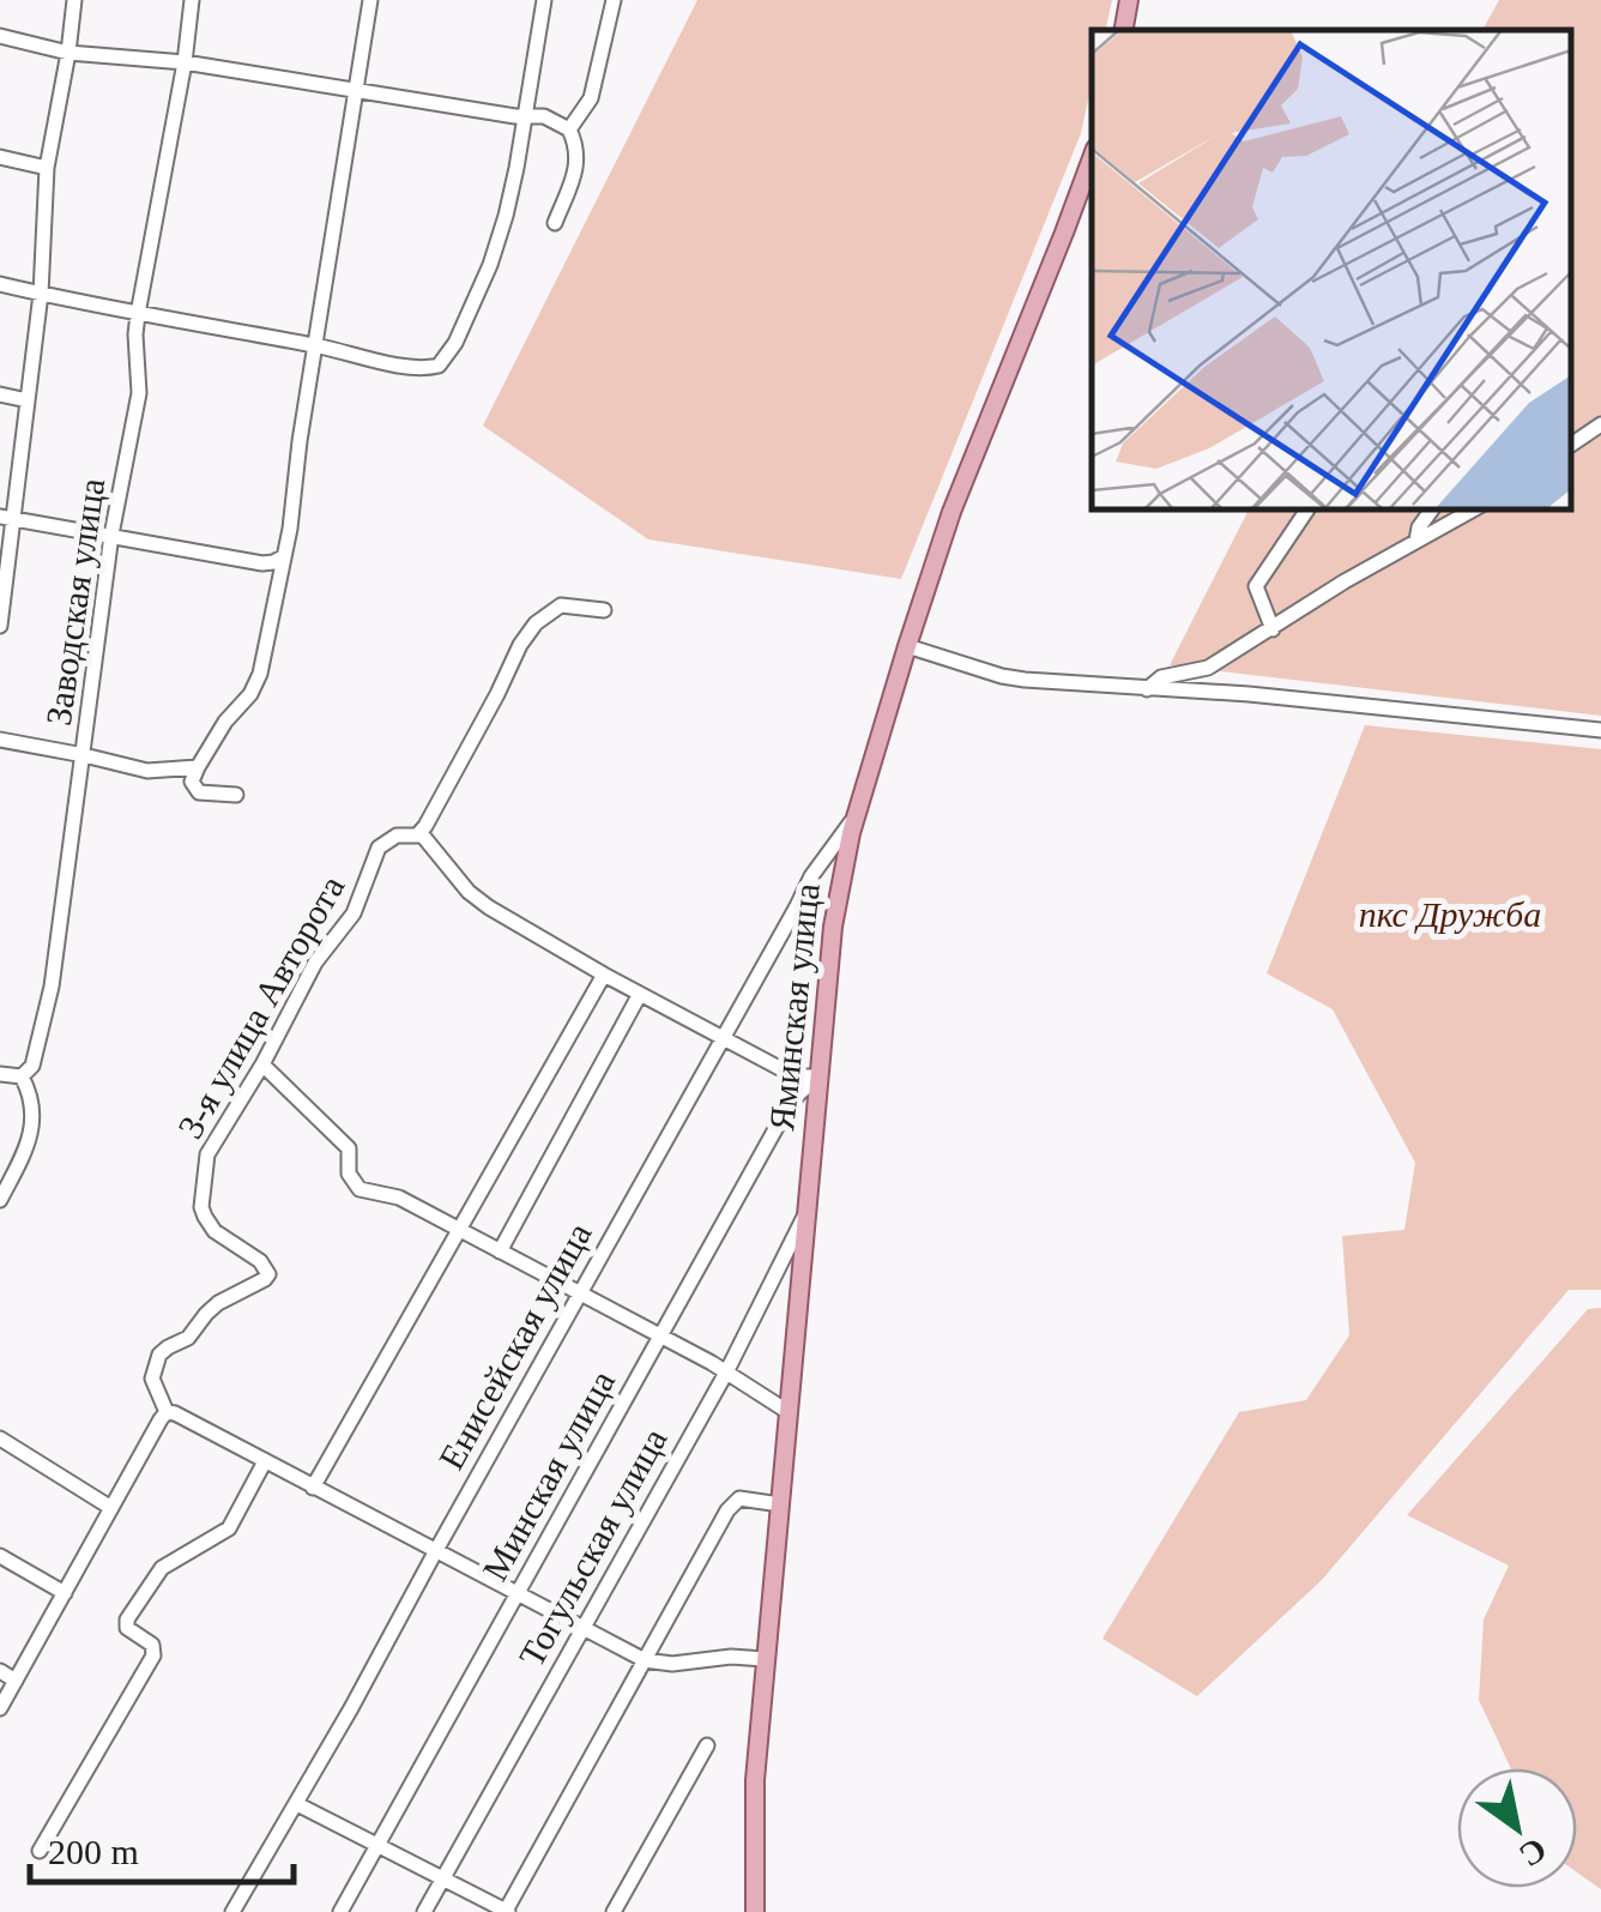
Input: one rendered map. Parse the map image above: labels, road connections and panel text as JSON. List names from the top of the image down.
{
  "streets": {
    "main road": ["Яминская улица"],
    "street": [
      "Заводская улица",
      "3-я улица Авторота",
      "Енисейская улица",
      "Минская улица",
      "Тогульская улица"
    ]
  },
  "crossings": [
    ["Яминская улица", "Енисейская улица"],
    ["Яминская улица", "Минская улица"],
    ["Яминская улица", "Тогульская улица"]
  ],
  "parks": ["пкс Дружба"],
  "scale_bar": "200 m",
  "north": "bottom right"
}
